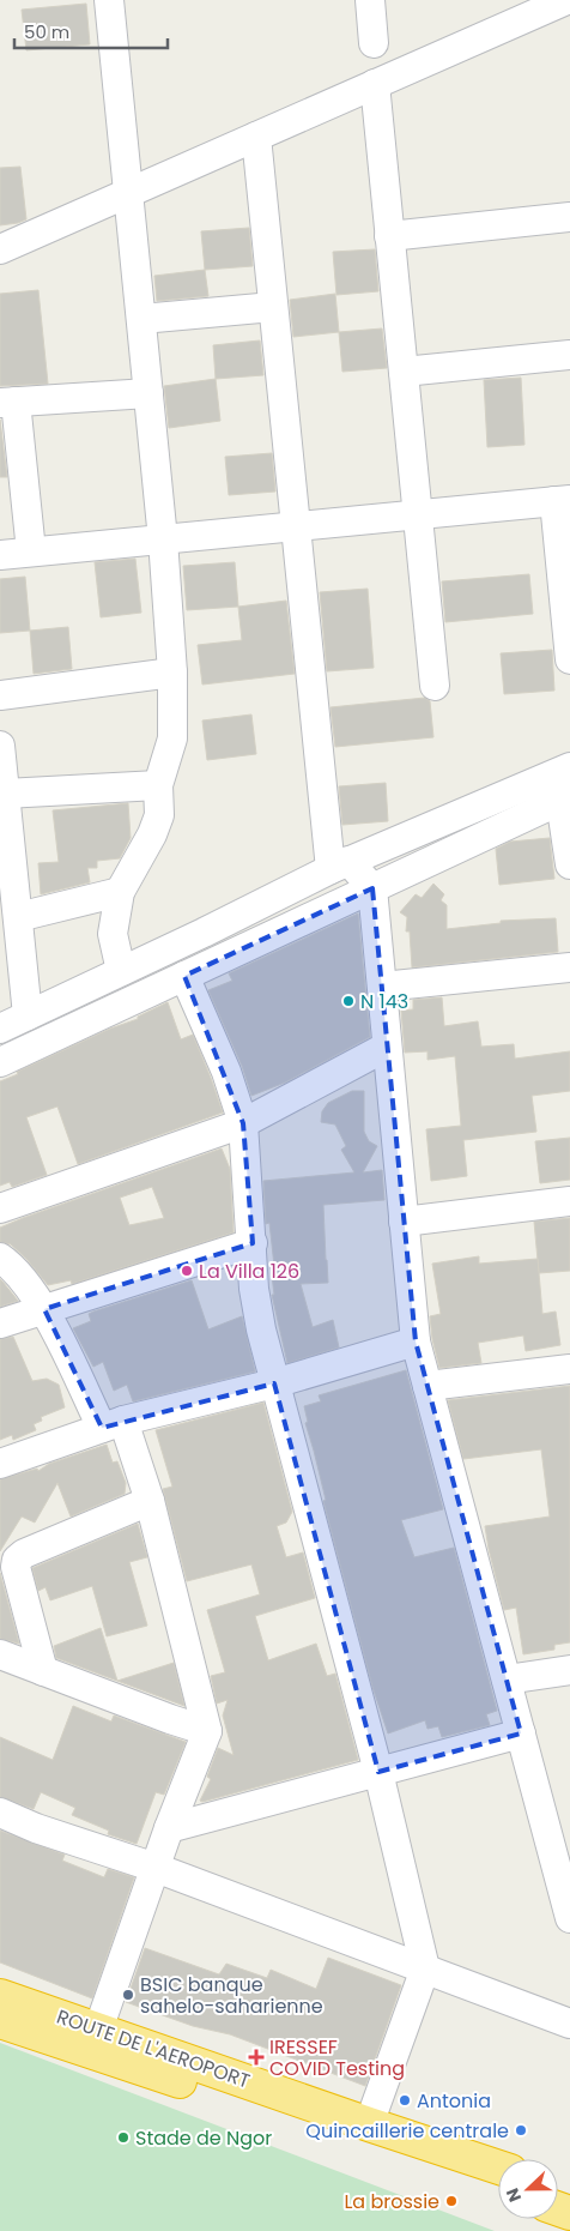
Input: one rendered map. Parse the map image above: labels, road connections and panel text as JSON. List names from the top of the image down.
{
  "streets": {
    "highway": ["ROUTE DE L'AEROPORT"]
  },
  "places": {
    "other": [
      "N 143",
      "La Villa 126",
      "BSIC banque sahelo-saharienne",
      "Antonia",
      "Quincaillerie centrale",
      "Stade de Ngor",
      "La brossie"
    ],
    "health": ["IRESSEF COVID Testing"]
  },
  "scale_bar": "50 m",
  "north": "left"
}
